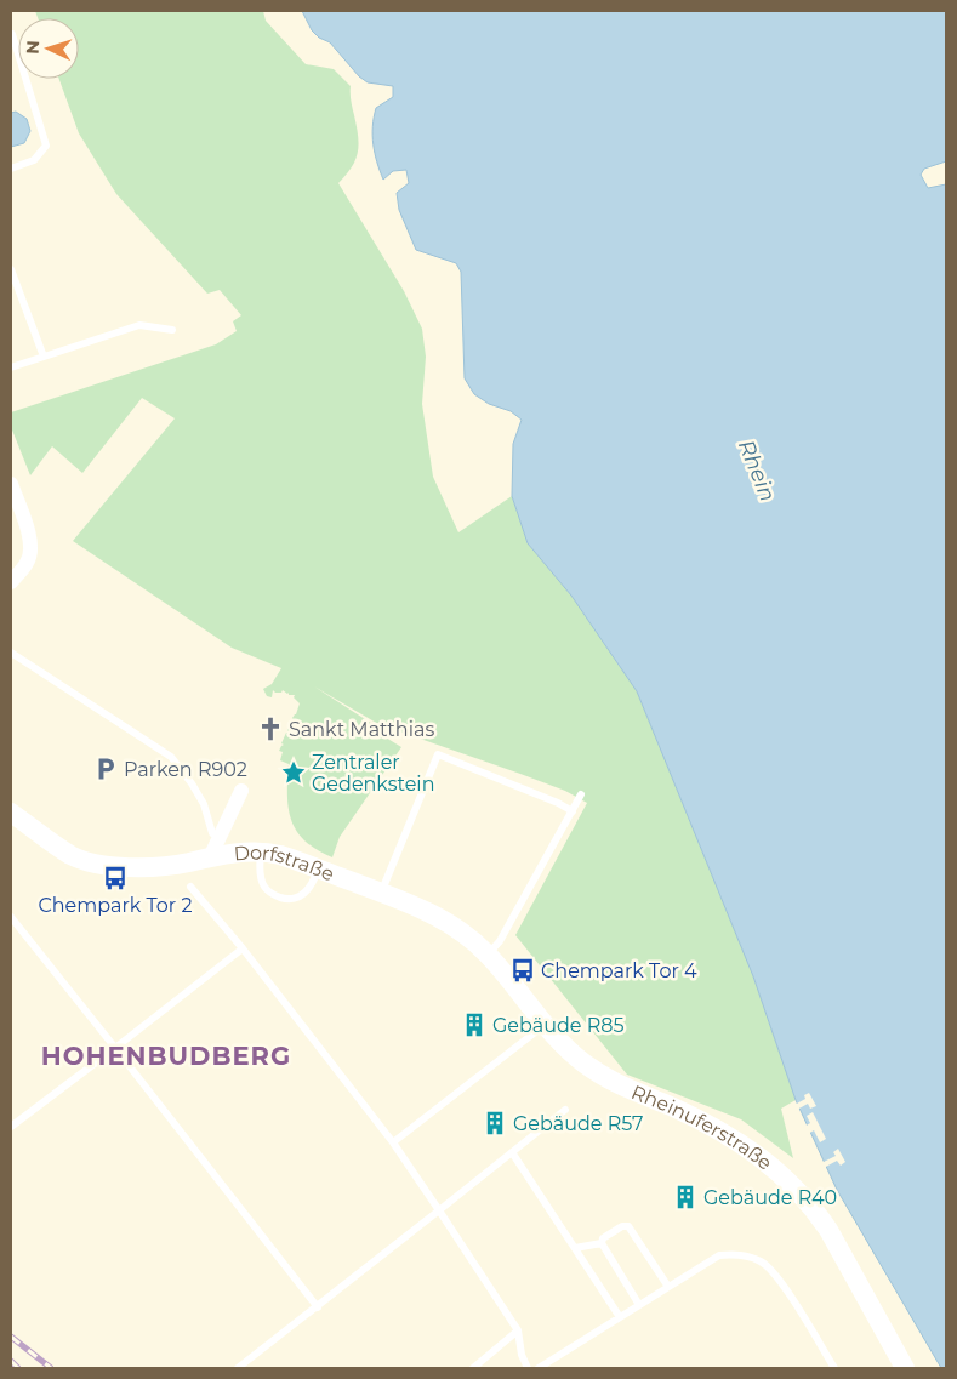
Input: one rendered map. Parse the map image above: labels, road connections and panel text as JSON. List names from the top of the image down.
{
  "streets": {
    "street": ["Dorfstraße", "Rheinuferstraße"]
  },
  "crossings": [
    ["Dorfstraße", "Rheinuferstraße"]
  ],
  "districts": ["HOHENBUDBERG"],
  "water": ["Rhein"],
  "places": {
    "church": ["Sankt Matthias"],
    "parking": ["Parken R902"],
    "place": ["Zentraler Gedenkstein"],
    "bus stop": ["Chempark Tor 2", "Chempark Tor 4"],
    "building": ["Gebäude R85", "Gebäude R57", "Gebäude R40"]
  },
  "north": "left"
}
